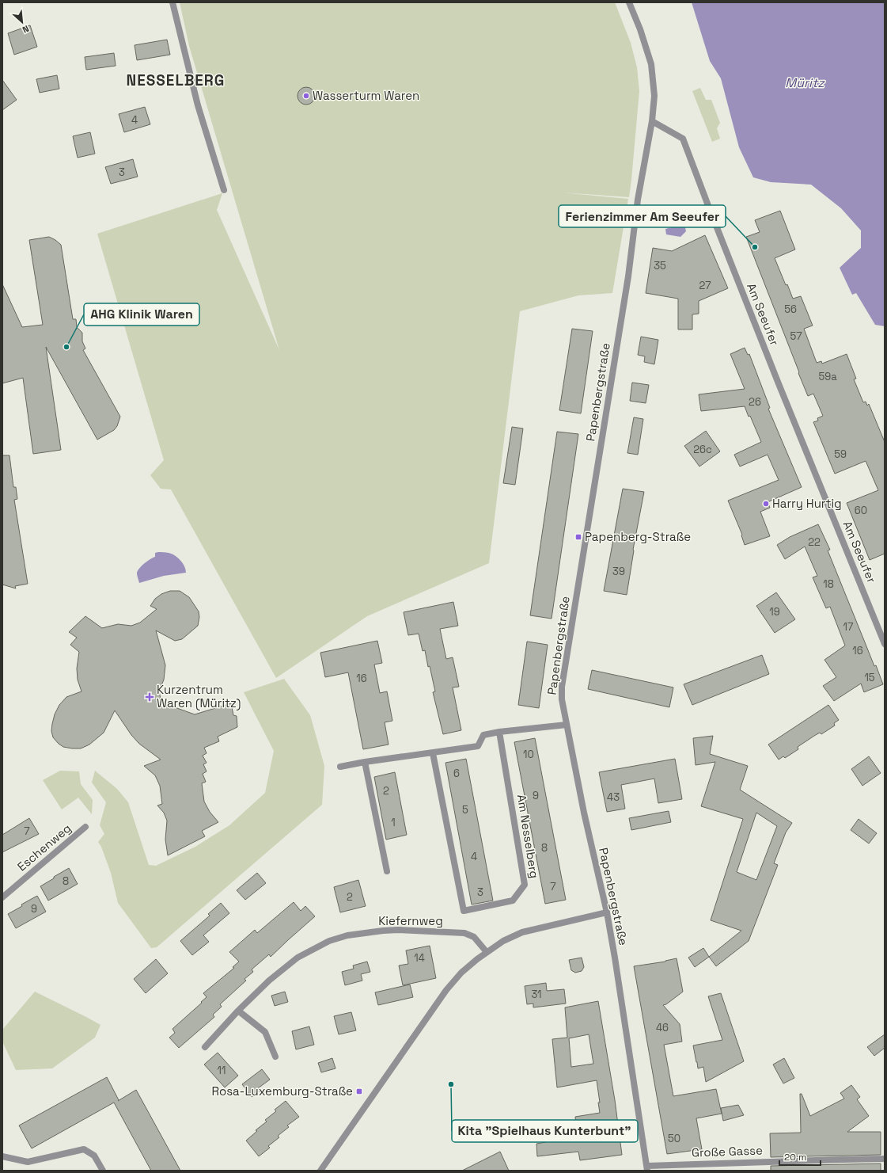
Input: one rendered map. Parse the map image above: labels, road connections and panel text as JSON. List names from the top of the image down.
{
  "streets": {
    "street": [
      "Am Seeufer",
      "Papenbergstraße",
      "Am Nesselberg",
      "Eschenweg",
      "Kiefernweg",
      "Große Gasse"
    ]
  },
  "crossings": [
    ["Am Seeufer", "Papenbergstraße"],
    ["Papenbergstraße", "Große Gasse"]
  ],
  "districts": ["NESSELBERG"],
  "water": ["Müritz"],
  "places": {
    "other": [
      "Wasserturm Waren",
      "Ferienzimmer Am Seeufer",
      "AHG Klinik Waren",
      "Harry Hurtig",
      "Kita \"Spielhaus Kunterbunt\""
    ],
    "transit": ["Papenberg-Straße", "Rosa-Luxemburg-Straße"],
    "health": ["Kurzentrum Waren (Müritz)"]
  },
  "house_numbers": [
    "4",
    "3",
    "35",
    "27",
    "56",
    "57",
    "59a",
    "26",
    "26c",
    "59",
    "60",
    "22",
    "39",
    "18",
    "19",
    "17",
    "16",
    "15",
    "16",
    "10",
    "6",
    "2",
    "9",
    "43",
    "5",
    "1",
    "7",
    "8",
    "4",
    "8",
    "7",
    "3",
    "2",
    "9",
    "14",
    "31",
    "46",
    "11",
    "50"
  ],
  "scale_bar": "20 m",
  "north": "bottom right"
}
